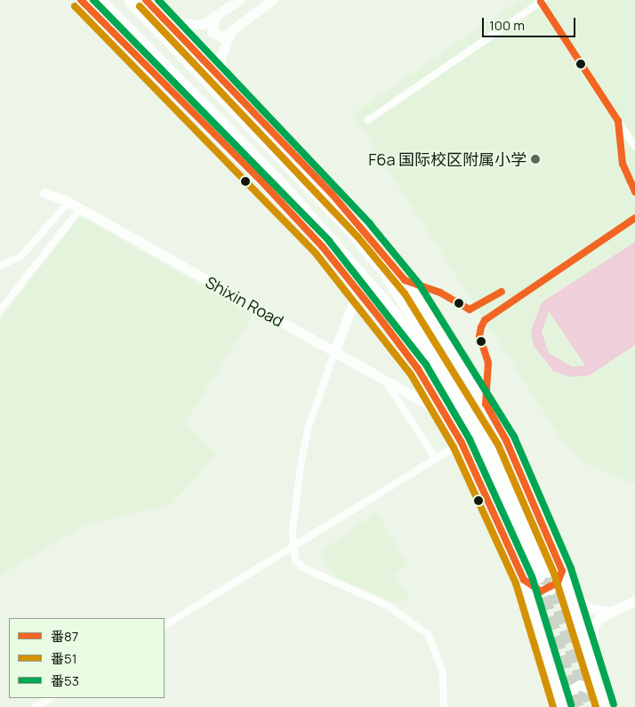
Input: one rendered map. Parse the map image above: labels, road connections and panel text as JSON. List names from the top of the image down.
{
  "streets": {
    "main road": ["Shixin Road"]
  },
  "places": ["F6a 国际校区附属小学"],
  "lines": ["transit line 番87", "transit line 番53", "transit line 番51"],
  "legend": ["番87", "番51", "番53"],
  "scale_bar": "100 m"
}
